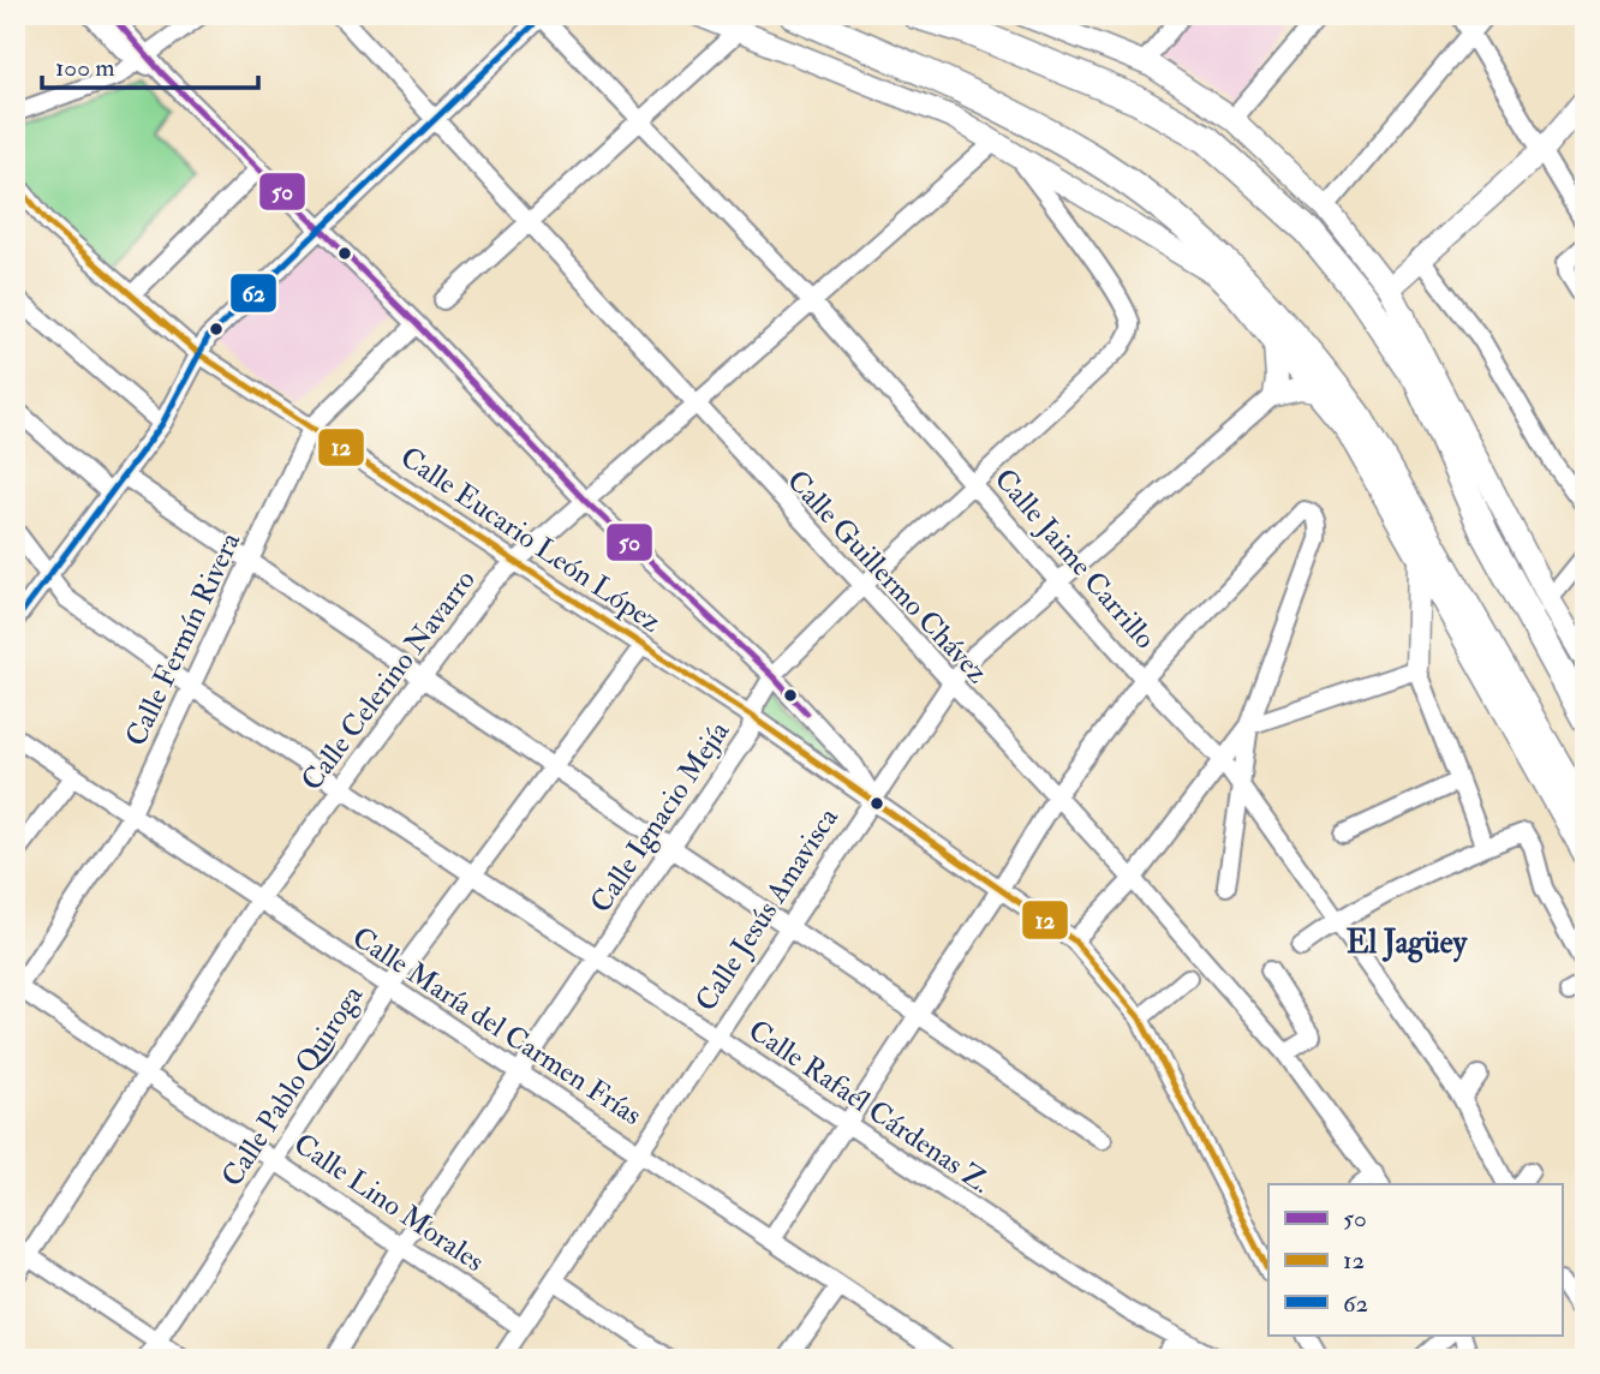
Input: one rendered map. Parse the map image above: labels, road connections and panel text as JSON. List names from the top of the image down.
{
  "streets": {
    "street": [
      "Calle Eucario León López",
      "Calle Jaime Carrillo",
      "Calle Guillermo Chávez",
      "Calle Fermín Rivera",
      "Calle Celerino Navarro",
      "Calle Ignacio Mejía",
      "Calle Jesús Amavisca",
      "Calle María del Carmen Frías",
      "Calle Pablo Quiroga",
      "Calle Rafaél Cárdenas Z.",
      "Calle Lino Morales"
    ]
  },
  "crossings": [
    ["Calle Eucario León López", "Calle Fermín Rivera"],
    ["Calle Eucario León López", "Calle Celerino Navarro"],
    ["Calle Eucario León López", "Calle Ignacio Mejía"],
    ["Calle Eucario León López", "Calle Jesús Amavisca"],
    ["Calle Eucario León López", "Calle Pablo Quiroga"],
    ["Calle Jaime Carrillo", "Calle Celerino Navarro"],
    ["Calle Jaime Carrillo", "Calle Ignacio Mejía"],
    ["Calle Jaime Carrillo", "Calle Jesús Amavisca"],
    ["Calle Guillermo Chávez", "Calle Celerino Navarro"],
    ["Calle Guillermo Chávez", "Calle Ignacio Mejía"],
    ["Calle Guillermo Chávez", "Calle Jesús Amavisca"],
    ["Calle Fermín Rivera", "Calle María del Carmen Frías"],
    ["Calle Fermín Rivera", "Calle Rafaél Cárdenas Z."],
    ["Calle Fermín Rivera", "Calle Lino Morales"],
    ["Calle Celerino Navarro", "Calle María del Carmen Frías"],
    ["Calle Celerino Navarro", "Calle Rafaél Cárdenas Z."],
    ["Calle Celerino Navarro", "Calle Lino Morales"],
    ["Calle Ignacio Mejía", "Calle María del Carmen Frías"],
    ["Calle Ignacio Mejía", "Calle Rafaél Cárdenas Z."],
    ["Calle Ignacio Mejía", "Calle Lino Morales"],
    ["Calle Jesús Amavisca", "Calle María del Carmen Frías"],
    ["Calle Jesús Amavisca", "Calle Rafaél Cárdenas Z."],
    ["Calle Jesús Amavisca", "Calle Lino Morales"],
    ["Calle María del Carmen Frías", "Calle Pablo Quiroga"],
    ["Calle Pablo Quiroga", "Calle Rafaél Cárdenas Z."],
    ["Calle Pablo Quiroga", "Calle Lino Morales"]
  ],
  "districts": ["El Jagüey"],
  "lines": ["transit line 50", "transit line 62", "transit line 12"],
  "legend": ["50", "12", "62"],
  "scale_bar": "100 m"
}
